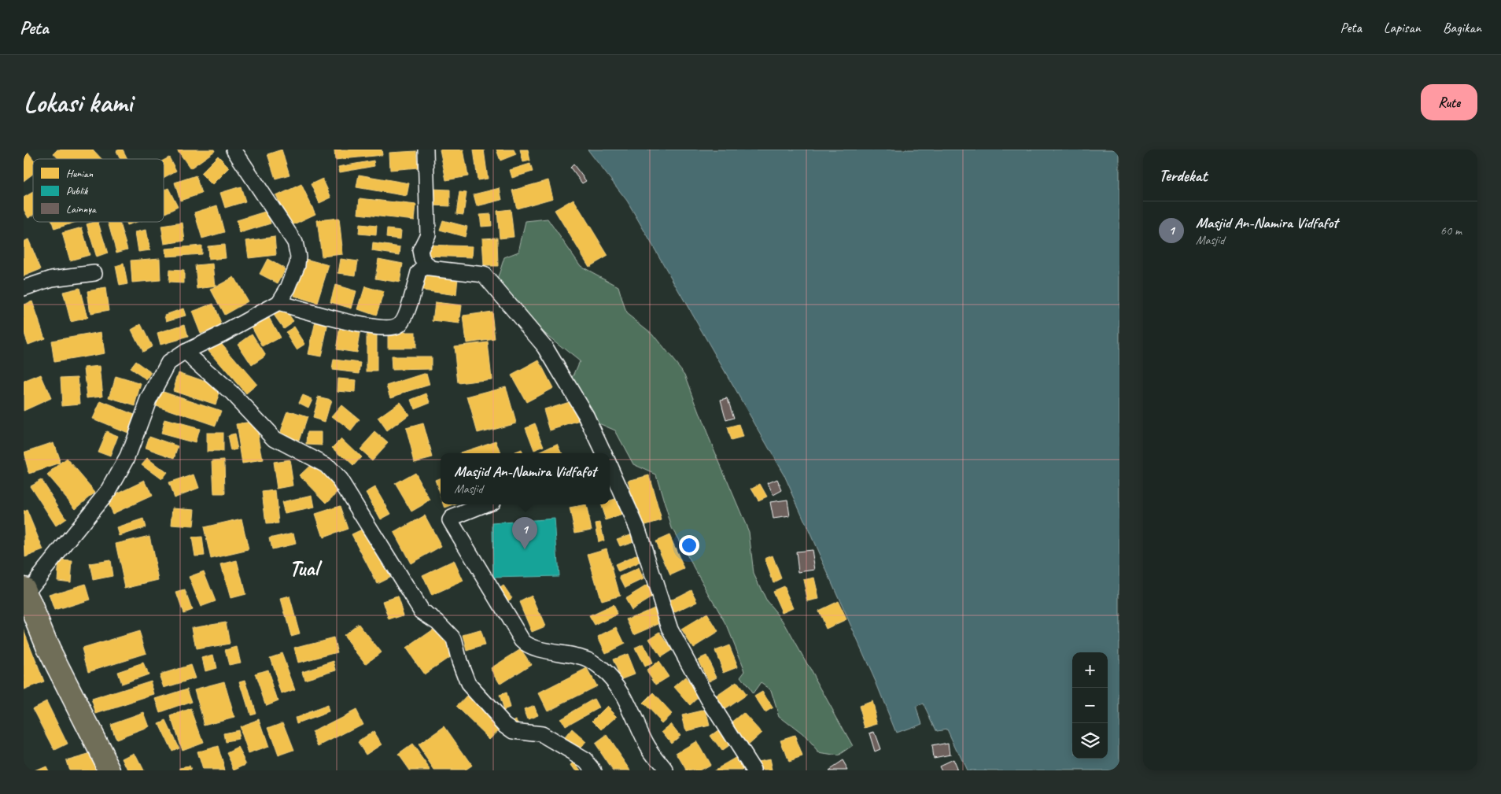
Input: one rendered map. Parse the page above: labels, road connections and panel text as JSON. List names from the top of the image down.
{
  "districts": ["Tual"],
  "legend": ["Hunian", "Publik", "Lainnya"],
  "page": {
    "header": "Peta",
    "nav": ["Peta", "Lapisan", "Bagikan"],
    "buttons": "Rute",
    "title": "Lokasi kami",
    "heading": "Terdekat",
    "list": [
      {
        "mark": "1",
        "name": "Masjid An-Namira Vidfafot",
        "note": "Masjid",
        "value": "60 m"
      }
    ],
    "popup": ["Masjid An-Namira Vidfafot", "Masjid"],
    "pins": "1",
    "map_buttons": ["+", "−"]
  }
}
